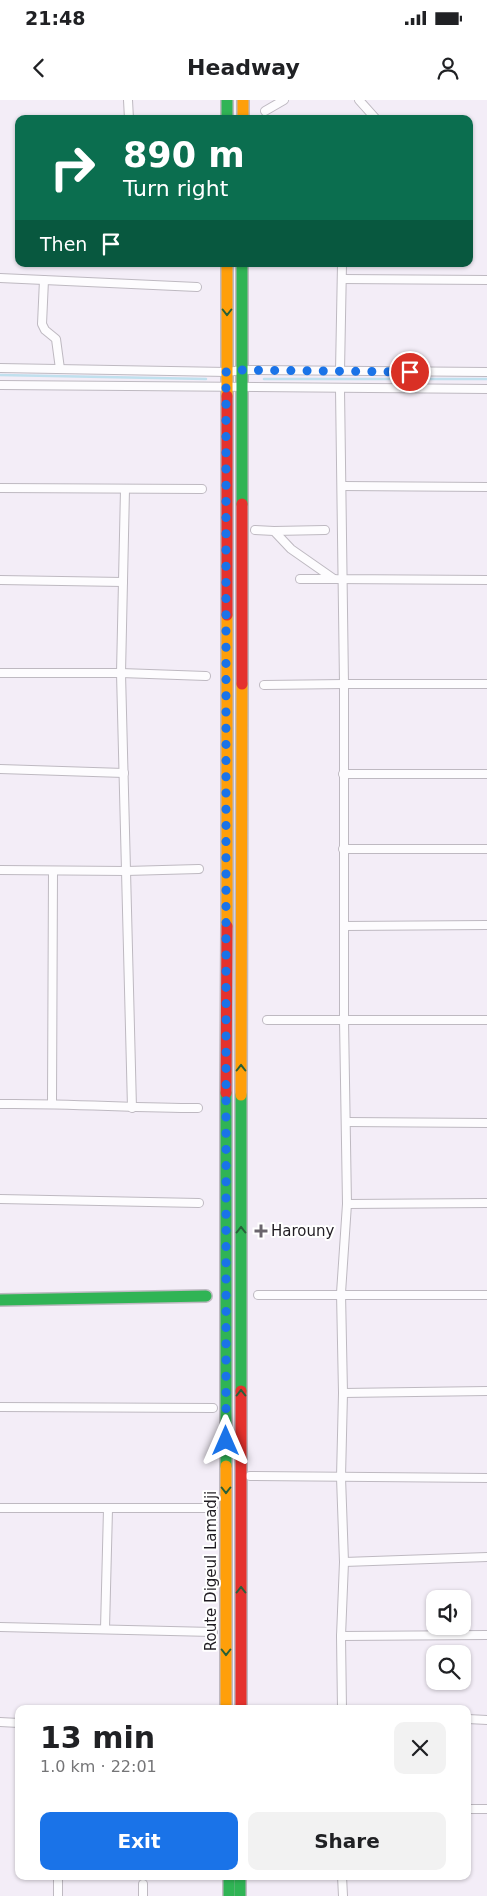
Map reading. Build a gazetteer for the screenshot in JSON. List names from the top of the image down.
{
  "streets": {
    "main road": ["Route Digeul Lamadji"]
  },
  "places": {
    "health": ["Harouny"]
  },
  "page": {
    "status": "21:48",
    "header": "Headway",
    "turn": ["890 m", "Turn right"],
    "then": "Then",
    "heading": ["13 min", "1.0 km · 22:01"],
    "buttons": ["Exit", "Share"]
  }
}
